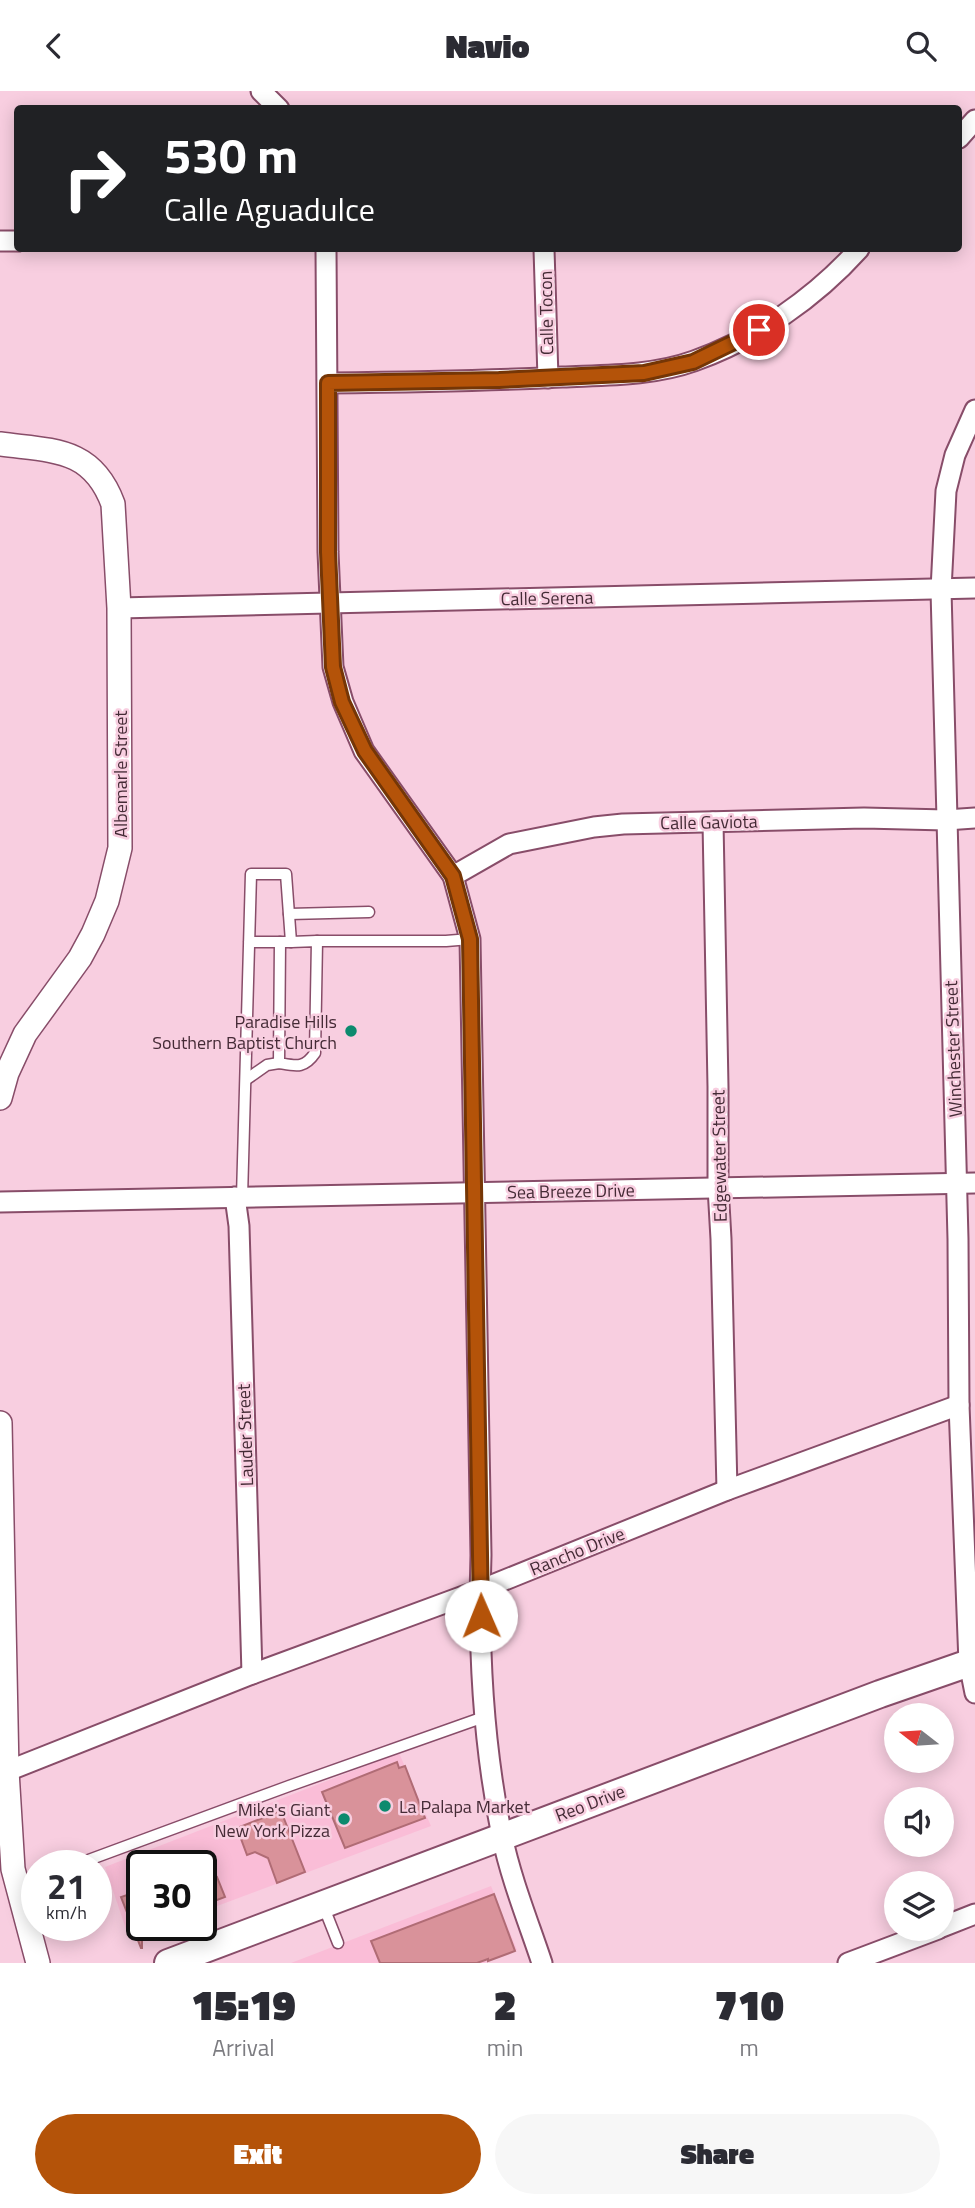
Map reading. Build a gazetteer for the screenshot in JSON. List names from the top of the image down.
{
  "streets": {
    "main road": ["Reo Drive"],
    "street": [
      "Calle Tocon",
      "Calle Serena",
      "Albemarle Street",
      "Calle Gaviota",
      "Winchester Street",
      "Edgewater Street",
      "Sea Breeze Drive",
      "Lauder Street",
      "Rancho Drive"
    ]
  },
  "crossings": [
    ["Calle Serena", "Albemarle Street"],
    ["Calle Serena", "Winchester Street"],
    ["Calle Gaviota", "Winchester Street"],
    ["Calle Gaviota", "Edgewater Street"],
    ["Winchester Street", "Sea Breeze Drive"],
    ["Winchester Street", "Rancho Drive"],
    ["Winchester Street", "Reo Drive"],
    ["Edgewater Street", "Sea Breeze Drive"],
    ["Edgewater Street", "Rancho Drive"],
    ["Sea Breeze Drive", "Lauder Street"],
    ["Lauder Street", "Rancho Drive"]
  ],
  "places": ["Paradise Hills Southern Baptist Church", "La Palapa Market", "Mike's Giant New York Pizza"],
  "north": "left",
  "page": {
    "header": "Navio",
    "turn": ["530 m", "Calle Aguadulce"],
    "speed": "21 km/h",
    "limit": "30",
    "eta": [
      "15:19",
      "Arrival",
      "2",
      "min",
      "710",
      "m"
    ],
    "buttons": ["Exit", "Share"]
  }
}
